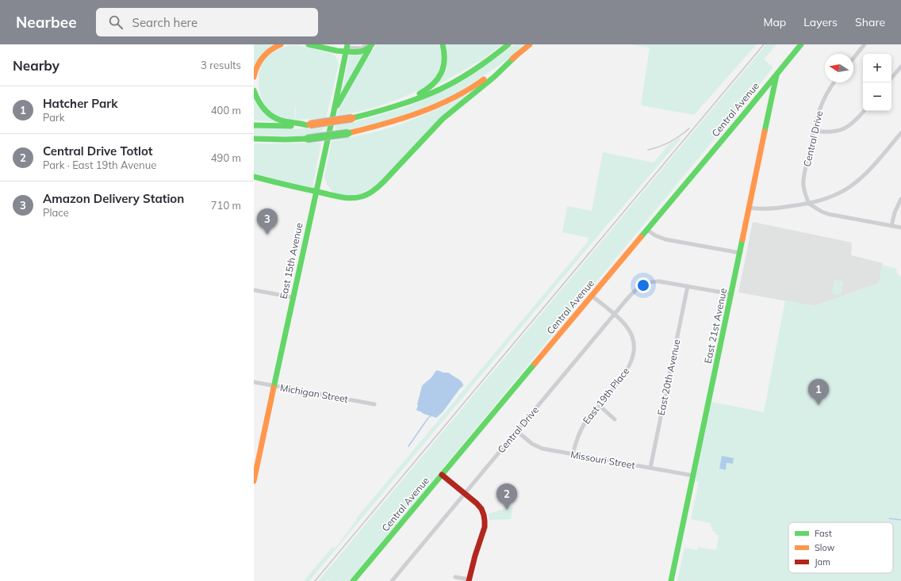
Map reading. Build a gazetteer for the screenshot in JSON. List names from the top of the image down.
{
  "streets": {
    "main road": ["Central Avenue", "East 15th Avenue", "East 21st Avenue"],
    "street": [
      "Central Drive",
      "East 20th Avenue",
      "Michigan Street",
      "East 19th Place",
      "Missouri Street"
    ]
  },
  "crossings": [
    ["Central Avenue", "East 21st Avenue"],
    ["Central Avenue", "East 19th Place"],
    ["Central Drive", "East 20th Avenue"],
    ["Central Drive", "East 19th Place"],
    ["Central Drive", "Missouri Street"],
    ["East 15th Avenue", "Michigan Street"],
    ["East 21st Avenue", "Missouri Street"],
    ["East 20th Avenue", "Missouri Street"],
    ["East 19th Place", "Missouri Street"]
  ],
  "legend": ["Fast", "Slow", "Jam"],
  "north": "left",
  "page": {
    "header": "Nearbee",
    "search": "Search here",
    "nav": ["Map", "Layers", "Share"],
    "heading": ["Nearby", "3 results"],
    "map_buttons": ["+", "−"],
    "list": [
      {
        "mark": "1",
        "name": "Hatcher Park",
        "note": "Park",
        "value": "400 m"
      },
      {
        "mark": "2",
        "name": "Central Drive Totlot",
        "note": "Park · East 19th Avenue",
        "value": "490 m"
      },
      {
        "mark": "3",
        "name": "Amazon Delivery Station",
        "note": "Place",
        "value": "710 m"
      }
    ],
    "pins": ["3", "1", "2"]
  }
}
